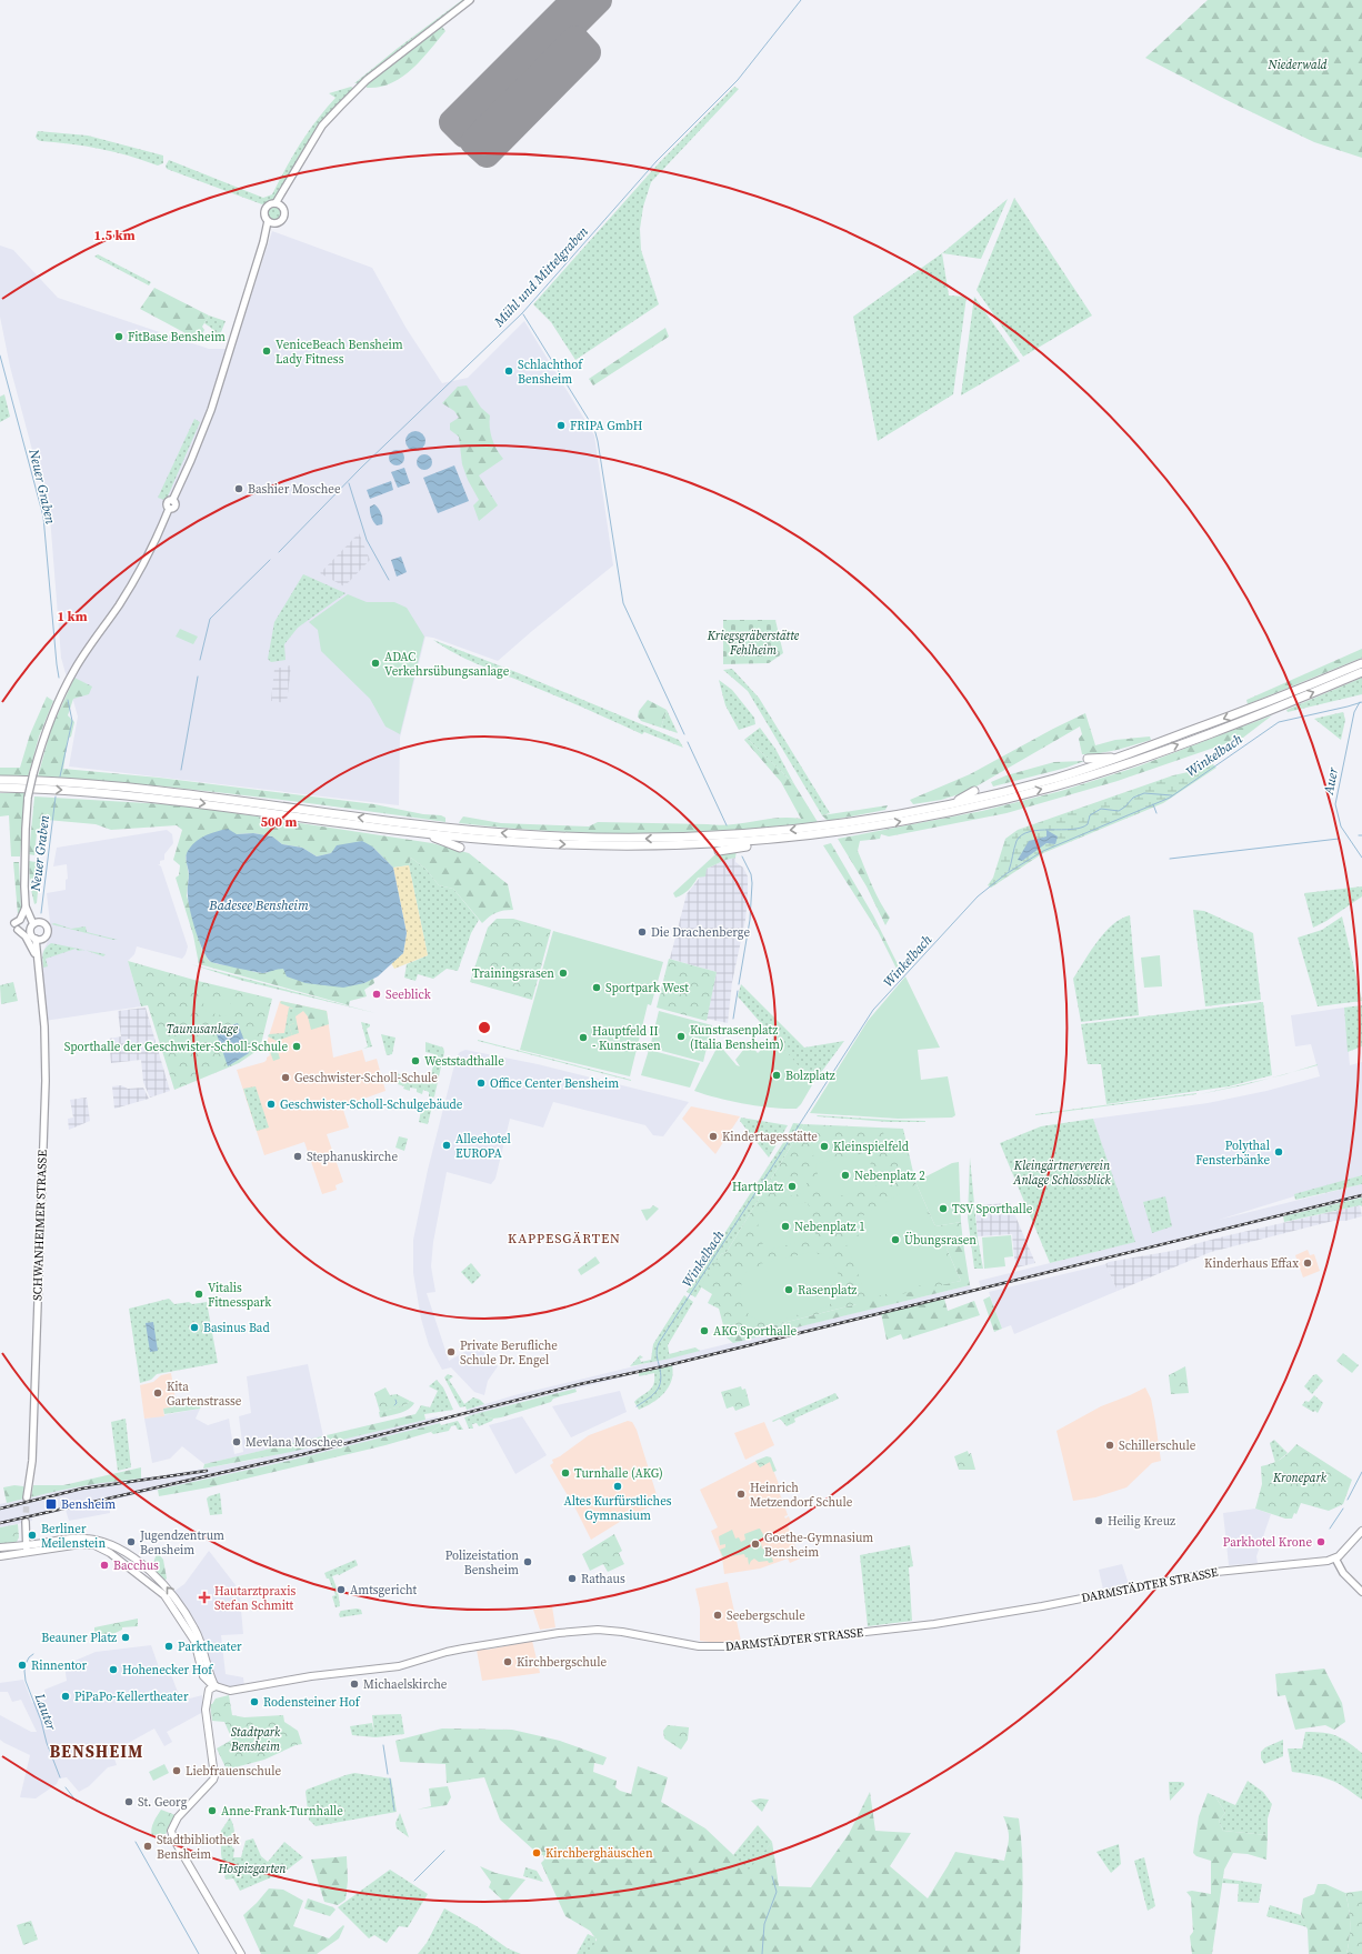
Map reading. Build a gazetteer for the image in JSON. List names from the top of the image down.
{
  "streets": {
    "main road": ["SCHWANHEIMER STRASSE", "DARMSTÄDTER STRASSE"]
  },
  "districts": ["KAPPESGÄRTEN", "BENSHEIM"],
  "water": [
    "Mühl und Mittelgraben",
    "Neuer Graben",
    "Winkelbach",
    "Auer",
    "Badesee Bensheim",
    "Lauter"
  ],
  "parks": [
    "Niederwald",
    "Kriegsgräberstätte Fehlheim",
    "Taunusanlage",
    "Kleingärtnerverein Anlage Schlossblick",
    "Kronepark",
    "Stadtpark Bensheim",
    "Hospizgarten"
  ],
  "places": {
    "other": [
      "FitBase Bensheim",
      "VeniceBeach Bensheim Lady Fitness",
      "Schlachthof Bensheim",
      "FRIPA GmbH",
      "Bashier Moschee",
      "ADAC Verkehrsübungsanlage",
      "Die Drachenberge",
      "Trainingsrasen",
      "Sportpark West",
      "Seeblick",
      "Kunstrasenplatz (Italia Bensheim)",
      "Hauptfeld II - Kunstrasen",
      "Sporthalle der Geschwister-Scholl-Schule",
      "Weststadthalle",
      "Bolzplatz",
      "Geschwister-Scholl-Schule",
      "Office Center Bensheim",
      "Geschwister-Scholl-Schulgebäude",
      "Kindertagesstätte",
      "Alleehotel EUROPA",
      "Kleinspielfeld",
      "Polythal Fensterbänke",
      "Stephanuskirche",
      "Nebenplatz 2",
      "Hartplatz",
      "TSV Sporthalle",
      "Nebenplatz 1",
      "Übungsrasen",
      "Kinderhaus Effax",
      "Rasenplatz",
      "Vitalis Fitnesspark",
      "Basinus Bad",
      "AKG Sporthalle",
      "Private Berufliche Schule Dr. Engel",
      "Kita Gartenstrasse",
      "Mevlana Moschee",
      "Schillerschule",
      "Turnhalle (AKG)",
      "Altes Kurfürstliches Gymnasium",
      "Heinrich Metzendorf Schule",
      "Heilig Kreuz",
      "Berliner Meilenstein",
      "Jugendzentrum Bensheim",
      "Parkhotel Krone",
      "Goethe-Gymnasium Bensheim",
      "Polizeistation Bensheim",
      "Bacchus",
      "Rathaus",
      "Amtsgericht",
      "Seebergschule",
      "Beauner Platz",
      "Parktheater",
      "Kirchbergschule",
      "Rinnentor",
      "Hohenecker Hof",
      "Michaelskirche",
      "PiPaPo-Kellertheater",
      "Rodensteiner Hof",
      "Liebfrauenschule",
      "St. Georg",
      "Anne-Frank-Turnhalle",
      "Stadtbibliothek Bensheim",
      "Kirchberghäuschen"
    ],
    "transit": ["Bensheim"],
    "health": ["Hautarztpraxis Stefan Schmitt"]
  },
  "rings": ["1.5 km", "1 km", "500 m"]
}
